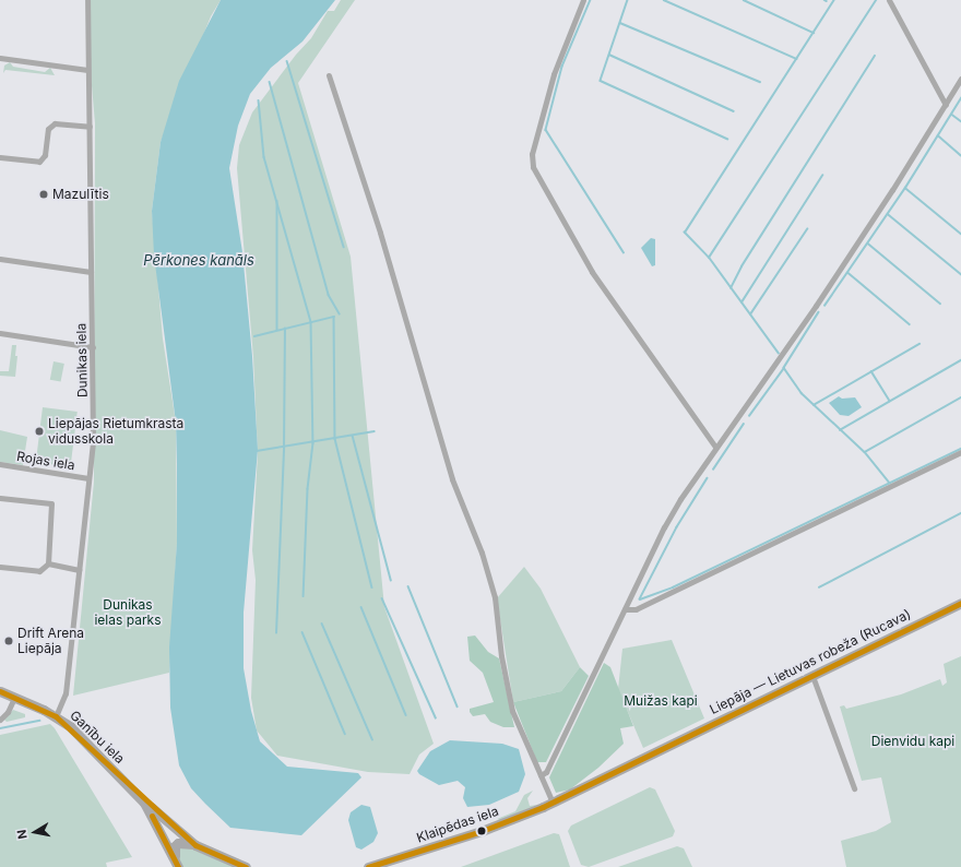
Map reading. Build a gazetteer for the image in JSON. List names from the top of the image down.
{
  "streets": {
    "highway": ["Liepāja — Lietuvas robeža (Rucava)", "Ganību iela", "Klaipēdas iela"],
    "street": ["Dunikas iela", "Rojas iela"]
  },
  "crossings": [
    ["Dunikas iela", "Rojas iela"],
    ["Dunikas iela", "Ganību iela"],
    ["Liepāja — Lietuvas robeža (Rucava)", "Klaipēdas iela"]
  ],
  "water": ["Pērkones kanāls"],
  "parks": ["Dunikas ielas parks", "Muižas kapi", "Dienvidu kapi"],
  "places": ["Mazulītis", "Liepājas Rietumkrasta vidusskola", "Drift Arena Liepāja"],
  "north": "left"
}
